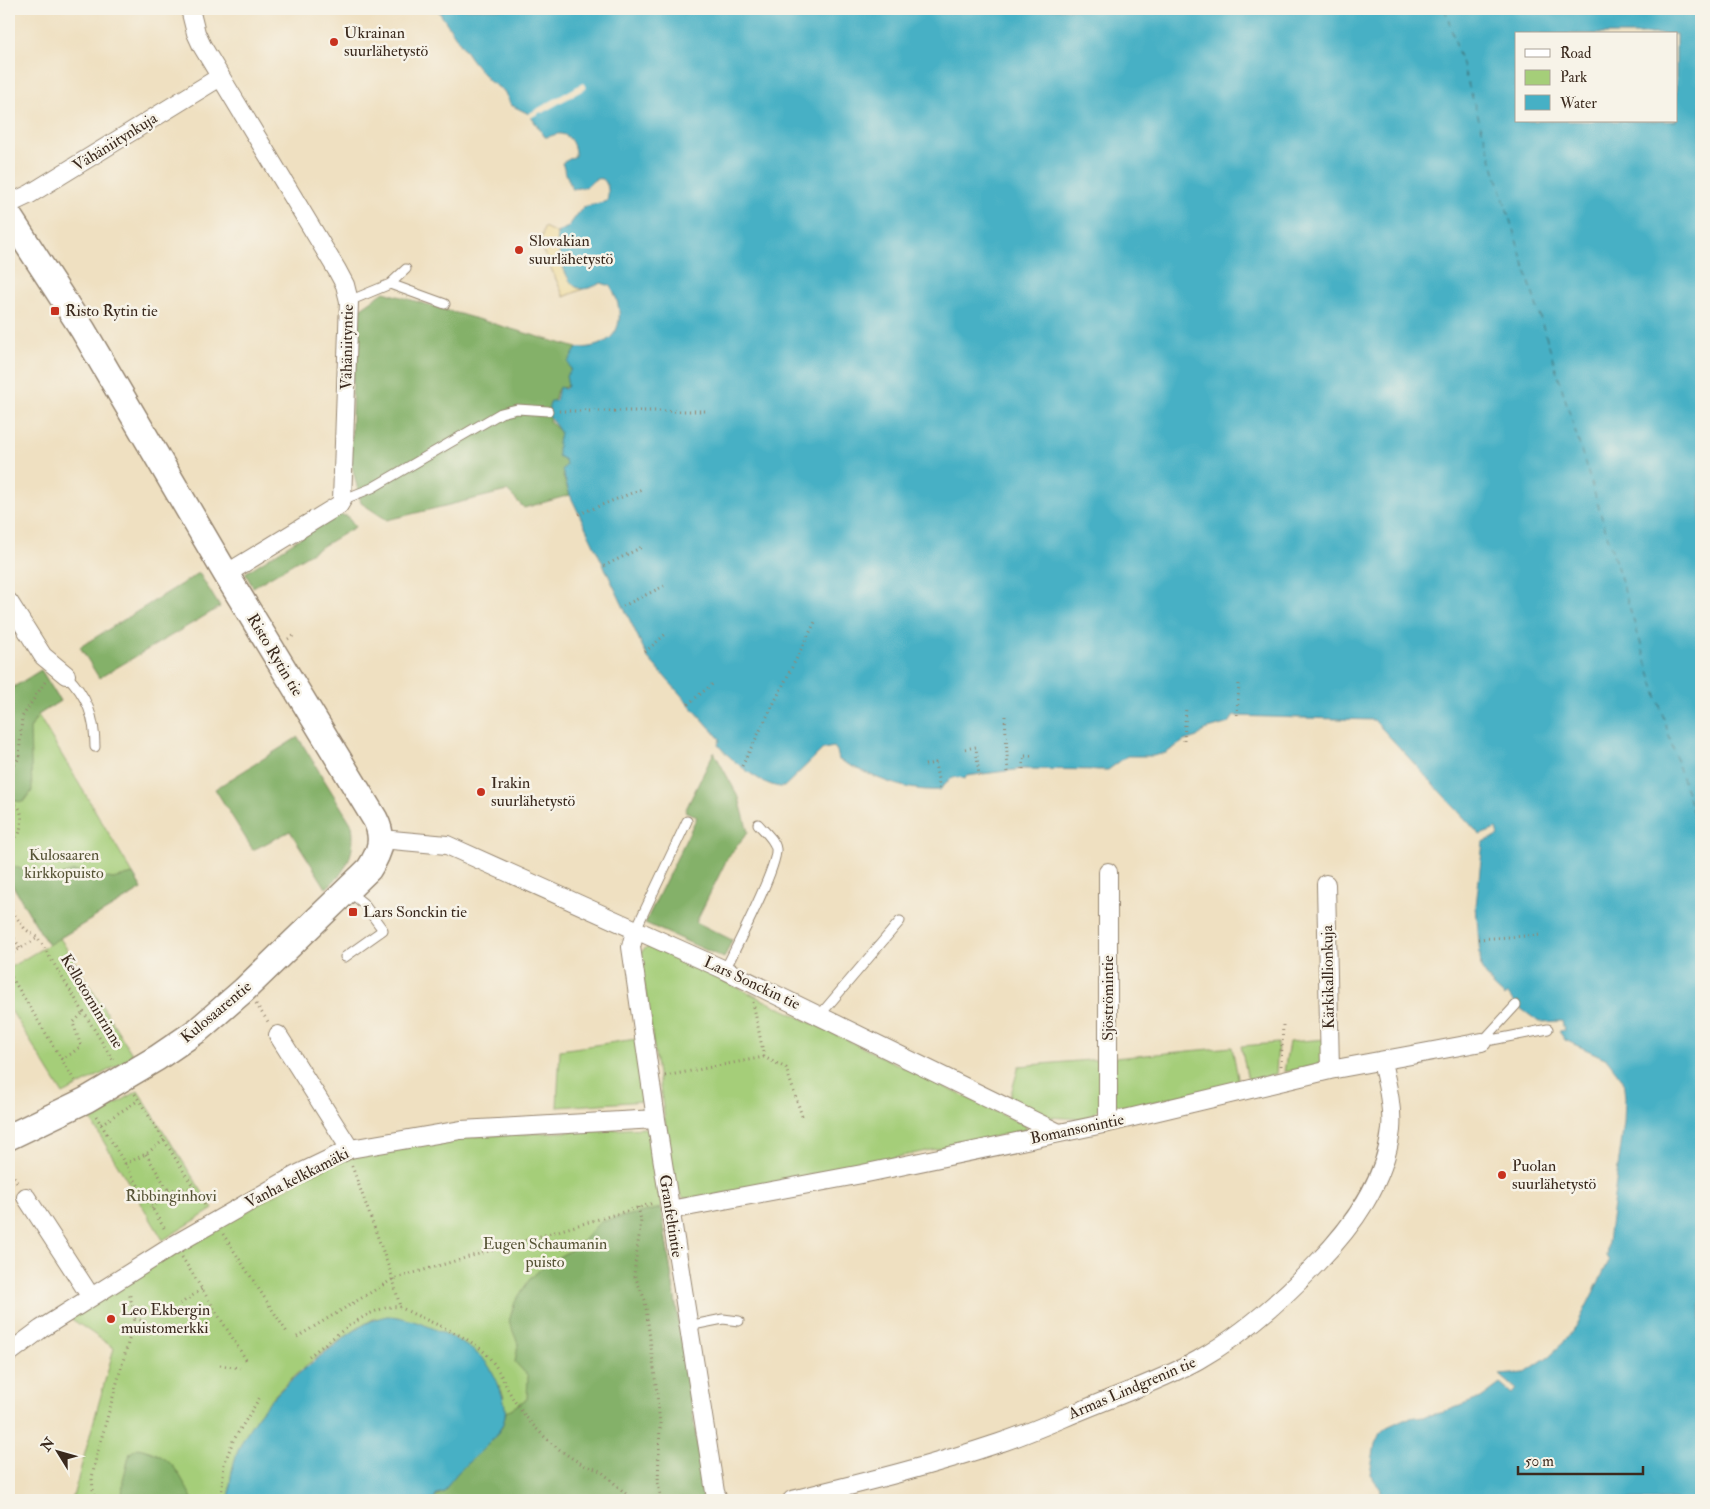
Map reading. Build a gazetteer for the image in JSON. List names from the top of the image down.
{
  "streets": {
    "street": [
      "Vähäniitynkuja",
      "Vähäniityntie",
      "Risto Rytin tie",
      "Kärkikallionkuja",
      "Lars Sonckin tie",
      "Sjöströmintie",
      "Kulosaarentie",
      "Bomansonintie",
      "Vanha kelkkamäki",
      "Granfeltintie",
      "Armas Lindgrenin tie"
    ],
    "path": ["Kellotorninrinne"]
  },
  "crossings": [
    ["Vähäniitynkuja", "Vähäniityntie"],
    ["Risto Rytin tie", "Lars Sonckin tie"],
    ["Risto Rytin tie", "Kulosaarentie"],
    ["Kärkikallionkuja", "Bomansonintie"],
    ["Lars Sonckin tie", "Kulosaarentie"],
    ["Lars Sonckin tie", "Bomansonintie"],
    ["Lars Sonckin tie", "Granfeltintie"],
    ["Sjöströmintie", "Bomansonintie"],
    ["Kellotorninrinne", "Kulosaarentie"],
    ["Bomansonintie", "Granfeltintie"],
    ["Bomansonintie", "Armas Lindgrenin tie"],
    ["Vanha kelkkamäki", "Granfeltintie"]
  ],
  "parks": ["Kulosaaren kirkkopuisto", "Ribbinginhovi", "Eugen Schaumanin puisto"],
  "places": {
    "other": [
      "Ukrainan suurlähetystö",
      "Slovakian suurlähetystö",
      "Irakin suurlähetystö",
      "Puolan suurlähetystö",
      "Leo Ekbergin muistomerkki"
    ],
    "transit": ["Risto Rytin tie", "Lars Sonckin tie"]
  },
  "legend": ["Road", "Park", "Water"],
  "scale_bar": "50 m",
  "north": "top left"
}
